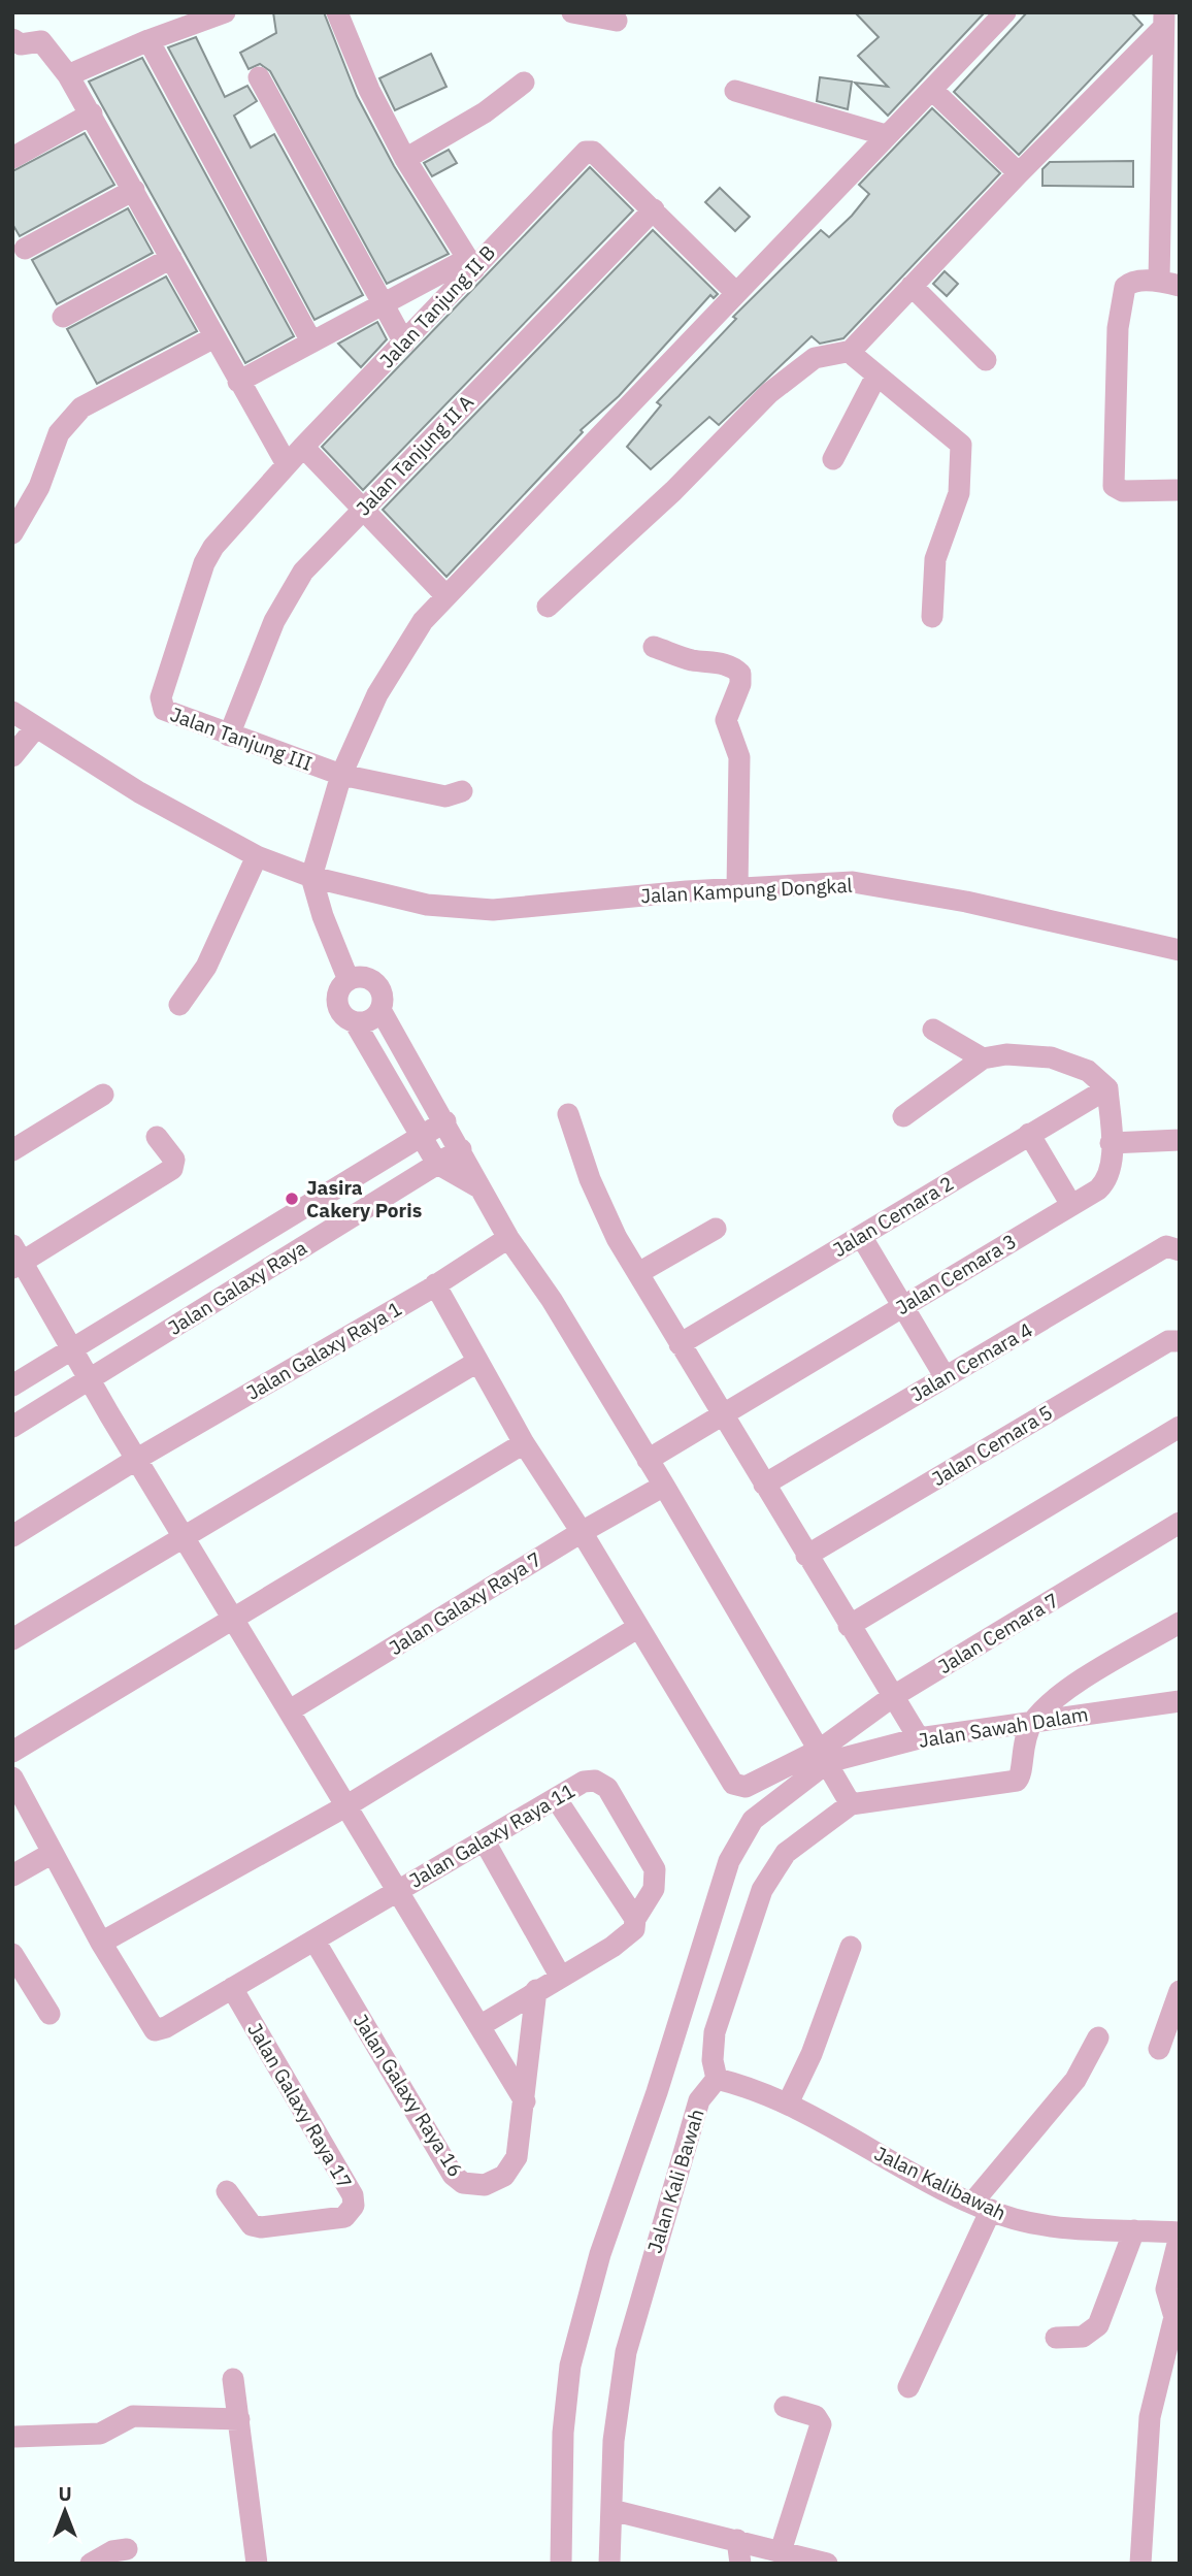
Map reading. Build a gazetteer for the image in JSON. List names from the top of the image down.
{
  "streets": {
    "street": [
      "Jalan Tanjung II B",
      "Jalan Tanjung II A",
      "Jalan Tanjung III",
      "Jalan Kampung Dongkal",
      "Jalan Cemara 2",
      "Jalan Cemara 3",
      "Jalan Galaxy Raya",
      "Jalan Galaxy Raya 1",
      "Jalan Cemara 4",
      "Jalan Cemara 5",
      "Jalan Galaxy Raya 7",
      "Jalan Cemara 7",
      "Jalan Sawah Dalam",
      "Jalan Galaxy Raya 11",
      "Jalan Galaxy Raya 16",
      "Jalan Galaxy Raya 17",
      "Jalan Kali Bawah",
      "Jalan Kalibawah"
    ]
  },
  "crossings": [
    ["Jalan Tanjung II B", "Jalan Tanjung II A"],
    ["Jalan Tanjung II B", "Jalan Tanjung III"],
    ["Jalan Tanjung II A", "Jalan Tanjung III"],
    ["Jalan Cemara 2", "Jalan Cemara 3"],
    ["Jalan Cemara 7", "Jalan Sawah Dalam"],
    ["Jalan Galaxy Raya 11", "Jalan Galaxy Raya 16"],
    ["Jalan Galaxy Raya 11", "Jalan Galaxy Raya 17"],
    ["Jalan Kali Bawah", "Jalan Kalibawah"]
  ],
  "places": ["Jasira Cakery Poris"],
  "north": "top"
}
